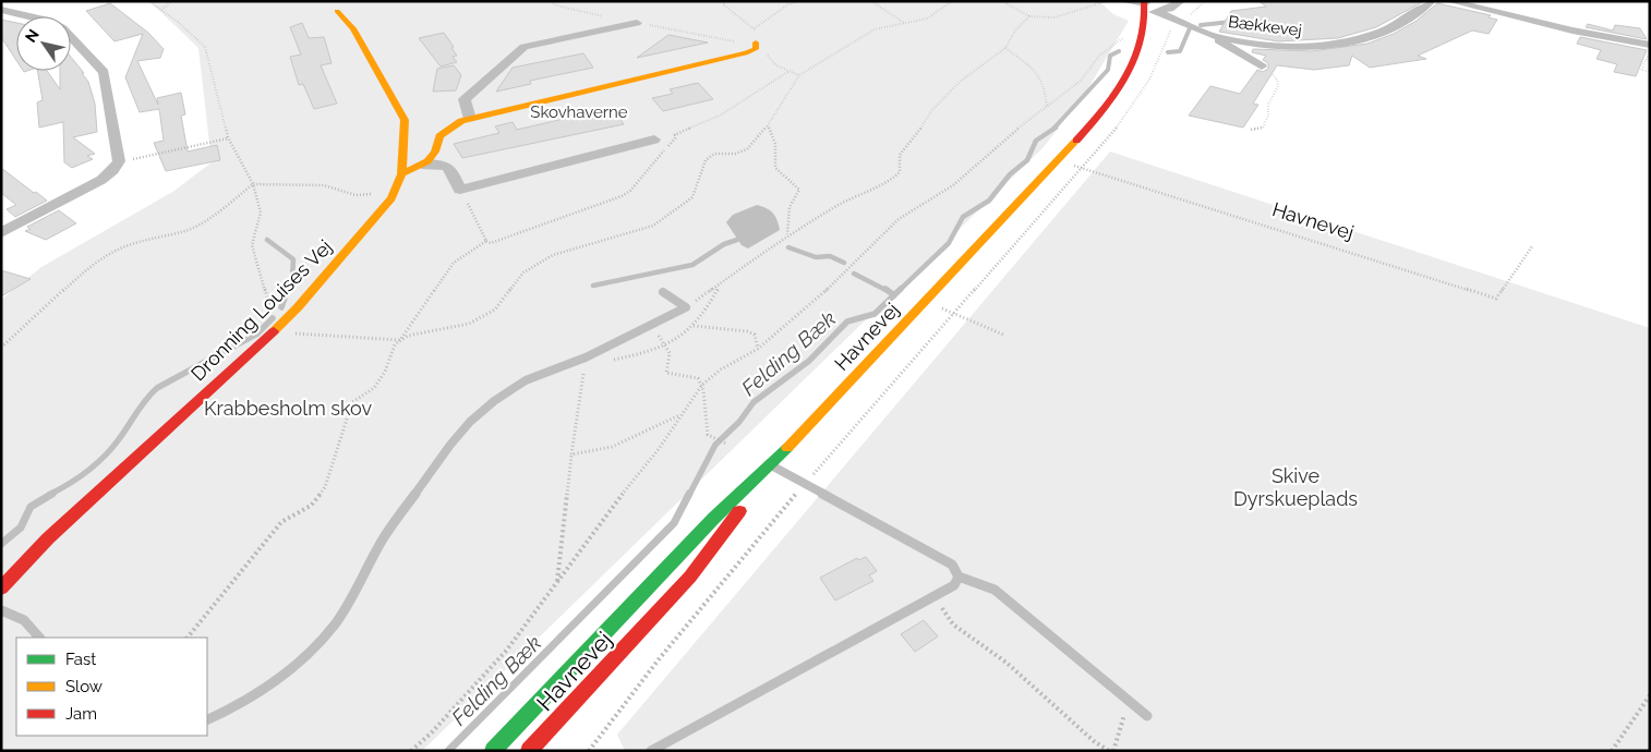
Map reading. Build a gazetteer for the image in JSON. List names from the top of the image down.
{
  "streets": {
    "street": ["Bækkevej", "Havnevej", "Dronning Louises Vej"]
  },
  "crossings": [
    ["Bækkevej", "Havnevej"]
  ],
  "water": ["Felding Bæk"],
  "parks": ["Skovhaverne", "Krabbesholm skov", "Skive Dyrskueplads"],
  "legend": ["Fast", "Slow", "Jam"],
  "north": "top left"
}
